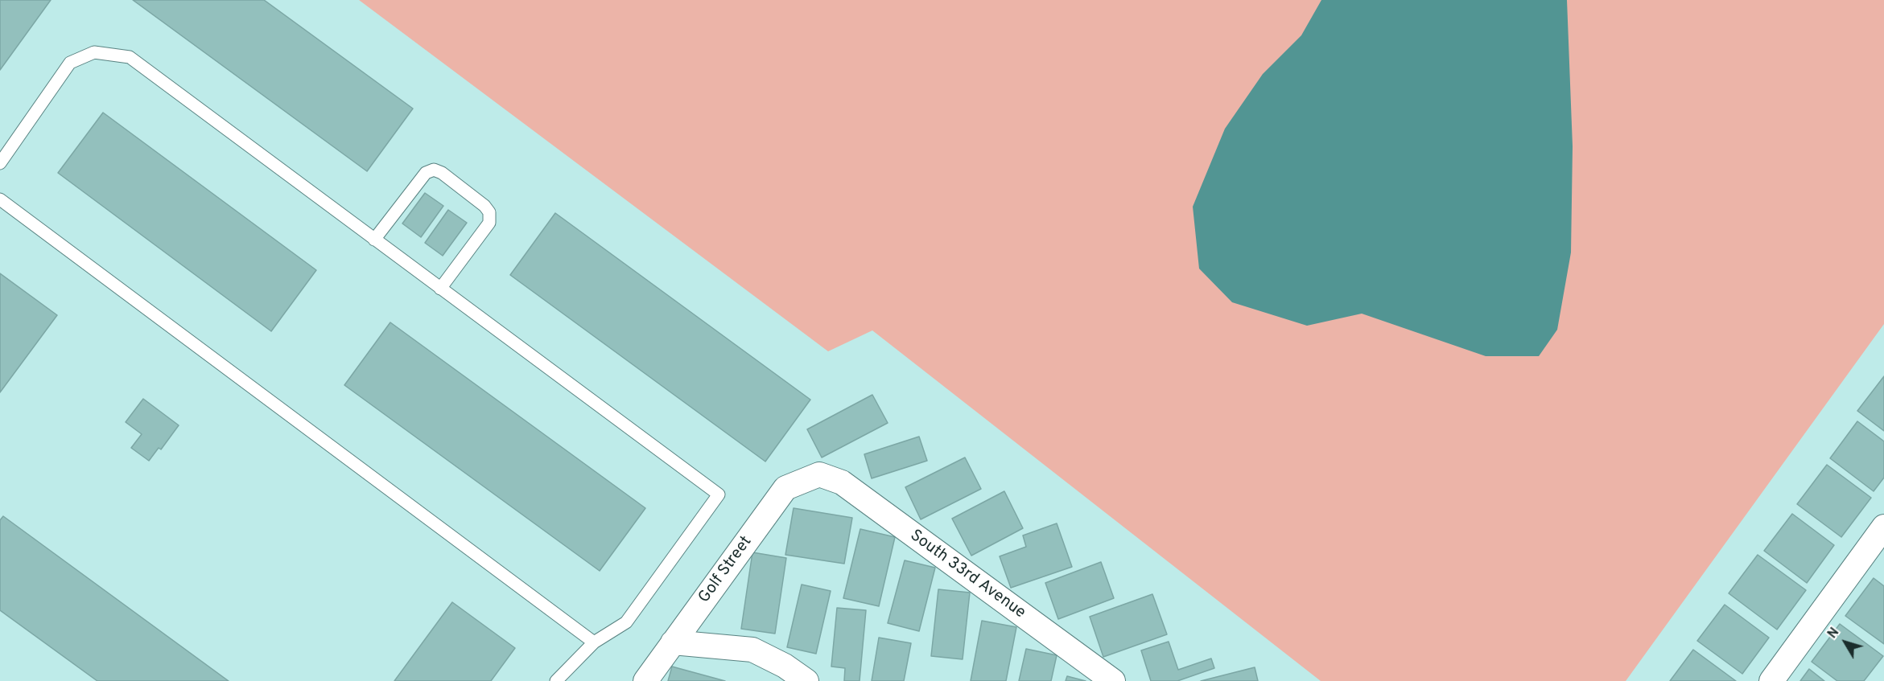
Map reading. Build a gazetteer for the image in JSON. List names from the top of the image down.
{
  "streets": {
    "street": ["Golf Street", "South 33rd Avenue"]
  },
  "crossings": [
    ["Golf Street", "South 33rd Avenue"]
  ],
  "north": "top left"
}
